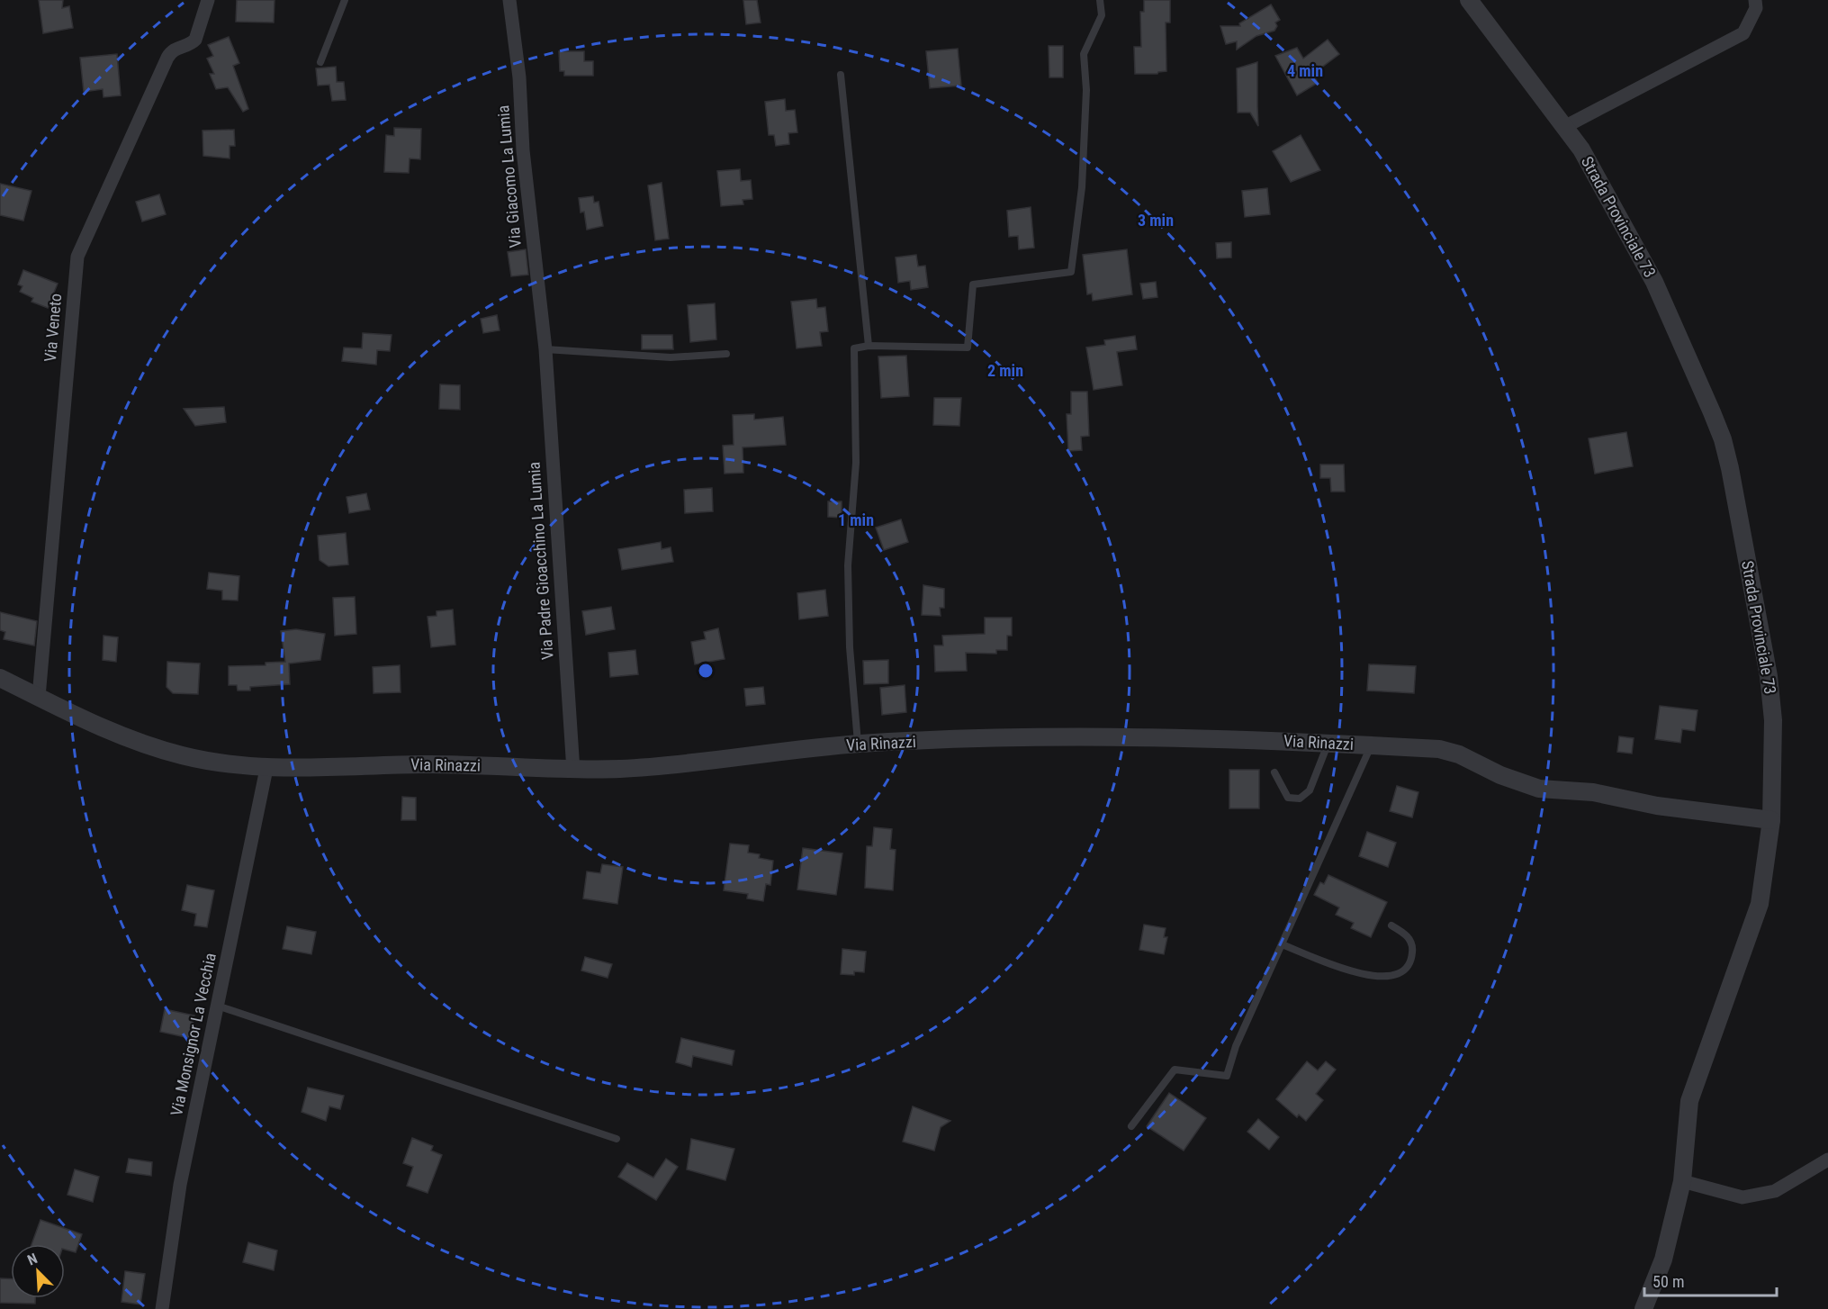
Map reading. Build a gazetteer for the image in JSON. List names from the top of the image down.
{
  "streets": {
    "street": [
      "Via Giacomo La Lumia",
      "Strada Provinciale 73",
      "Via Veneto",
      "Via Padre Gioacchino La Lumia",
      "Via Rinazzi",
      "Via Monsignor La Vecchia"
    ]
  },
  "crossings": [
    ["Via Giacomo La Lumia", "Via Padre Gioacchino La Lumia"],
    ["Strada Provinciale 73", "Via Rinazzi"],
    ["Via Veneto", "Via Rinazzi"],
    ["Via Padre Gioacchino La Lumia", "Via Rinazzi"],
    ["Via Rinazzi", "Via Monsignor La Vecchia"]
  ],
  "scale_bar": "50 m",
  "north": "top left",
  "rings": [
    "4 min",
    "3 min",
    "2 min",
    "1 min"
  ]
}
